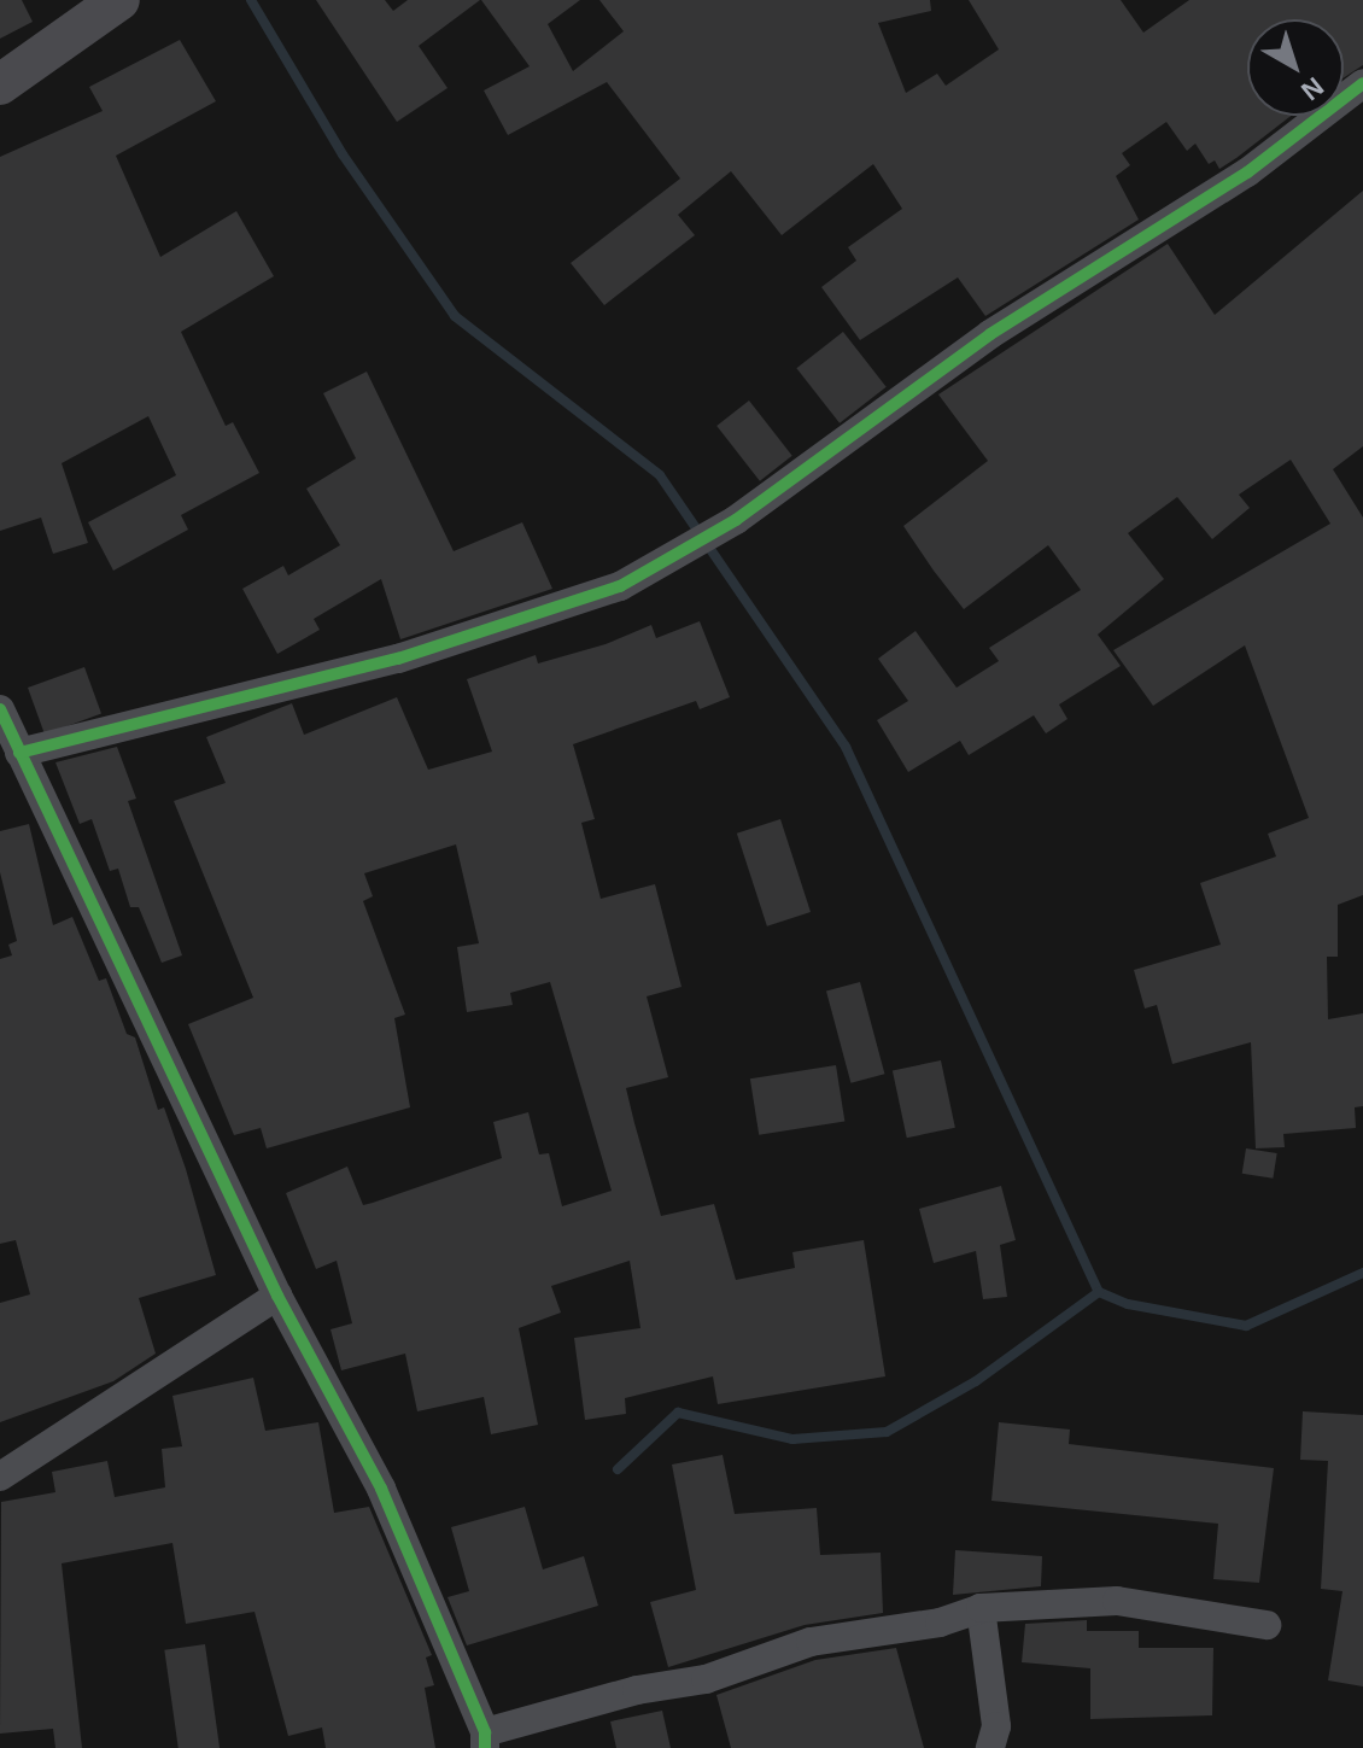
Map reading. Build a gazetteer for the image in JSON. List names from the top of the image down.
{
  "north": "bottom right"
}
